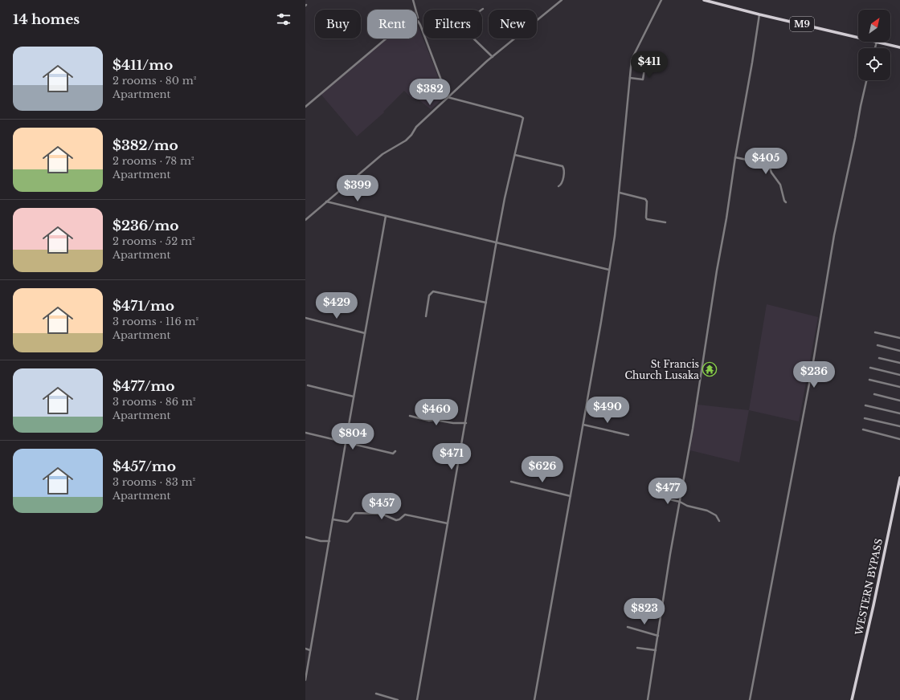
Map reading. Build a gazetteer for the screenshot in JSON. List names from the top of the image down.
{
  "streets": {
    "main road": ["M9", "WESTERN BYPASS"]
  },
  "places": {
    "temple": ["St Francis Church Lusaka"]
  },
  "north": "top right",
  "page": {
    "heading": "14 homes",
    "chip": [
      "Buy",
      "Rent",
      "Filters",
      "New"
    ],
    "list": [
      {
        "name": "$411/mo",
        "note": "2 rooms · 80 m² · Apartment"
      },
      {
        "name": "$382/mo",
        "note": "2 rooms · 78 m² · Apartment"
      },
      {
        "name": "$236/mo",
        "note": "2 rooms · 52 m² · Apartment"
      },
      {
        "name": "$471/mo",
        "note": "3 rooms · 116 m² · Apartment"
      },
      {
        "name": "$477/mo",
        "note": "3 rooms · 86 m² · Apartment"
      },
      {
        "name": "$457/mo",
        "note": "3 rooms · 83 m² · Apartment"
      }
    ],
    "price": [
      "$411",
      "$382",
      "$405",
      "$399",
      "$429",
      "$236",
      "$490",
      "$460",
      "$804",
      "$471",
      "$626",
      "$477",
      "$457",
      "$823"
    ]
  }
}
